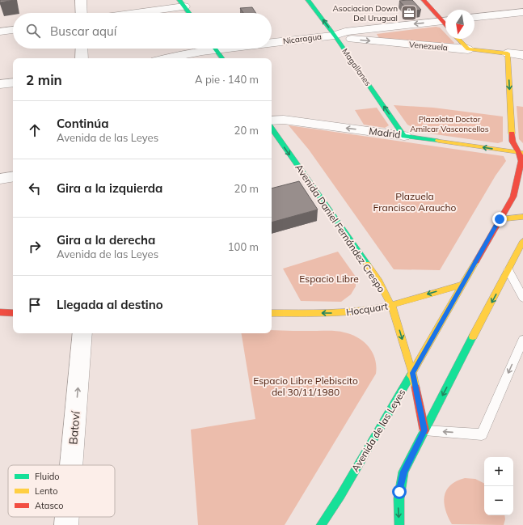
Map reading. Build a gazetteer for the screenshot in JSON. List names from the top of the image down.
{
  "streets": {
    "main road": [
      "Venezuela",
      "Magallanes",
      "Madrid",
      "Avenida Daniel Fernández Crespo",
      "Hocquart",
      "Avenida de las Leyes"
    ],
    "street": ["Nicaragua", "Batoví"]
  },
  "crossings": [
    ["Nicaragua", "Venezuela"],
    ["Nicaragua", "Magallanes"],
    ["Venezuela", "Magallanes"],
    ["Magallanes", "Madrid"],
    ["Madrid", "Avenida de las Leyes"],
    ["Avenida Daniel Fernández Crespo", "Hocquart"],
    ["Avenida Daniel Fernández Crespo", "Avenida de las Leyes"],
    ["Hocquart", "Avenida de las Leyes"]
  ],
  "one_way": [
    "Nicaragua",
    "Venezuela",
    "Magallanes",
    "Madrid",
    "Avenida Daniel Fernández Crespo",
    "Hocquart",
    "Batoví"
  ],
  "parks": [
    "Plazoleta Doctor Amilcar Vasconcellos",
    "Plazuela Francisco Araucho",
    "Espacio Libre",
    "Espacio Libre Plebiscito del 30/11/1980"
  ],
  "places": {
    "office": ["Asociacion Down Del Urugual"]
  },
  "legend": ["Fluido", "Lento", "Atasco"],
  "north": "bottom",
  "page": {
    "search": "Buscar aquí",
    "heading": ["2 min", "A pie · 140 m"],
    "list": [
      ["Continúa", "Avenida de las Leyes", "20 m"],
      ["Gira a la izquierda", "20 m"],
      ["Gira a la derecha", "Avenida de las Leyes", "100 m"],
      "Llegada al destino"
    ],
    "map_buttons": ["+", "−"]
  }
}
